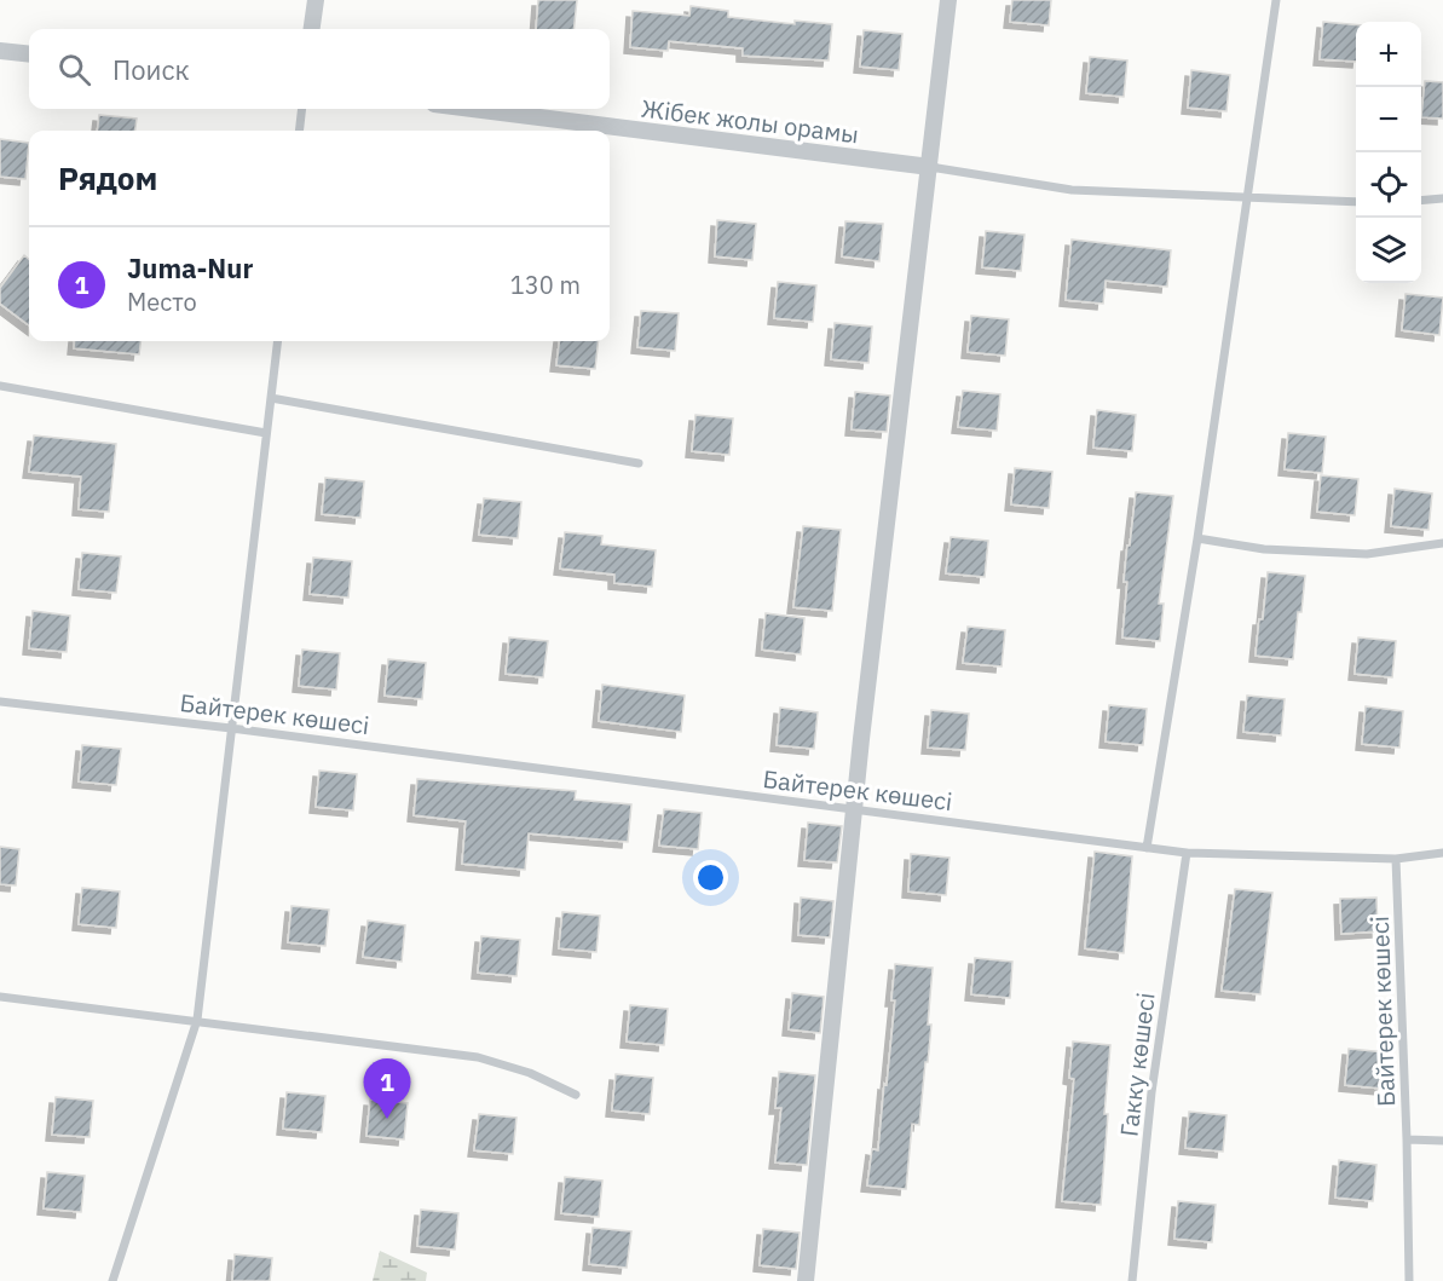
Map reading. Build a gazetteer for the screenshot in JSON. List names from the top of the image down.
{
  "streets": {
    "street": ["Жібек жолы орамы"],
    "lane": ["Байтерек көшесі", "Гакку көшесі"]
  },
  "crossings": [
    ["Байтерек көшесі", "Гакку көшесі"]
  ],
  "page": {
    "map_buttons": ["+", "−"],
    "search": "Поиск",
    "heading": "Рядом",
    "list": [
      {
        "mark": "1",
        "name": "Juma-Nur",
        "note": "Место",
        "value": "130 m"
      }
    ],
    "pins": "1"
  }
}
